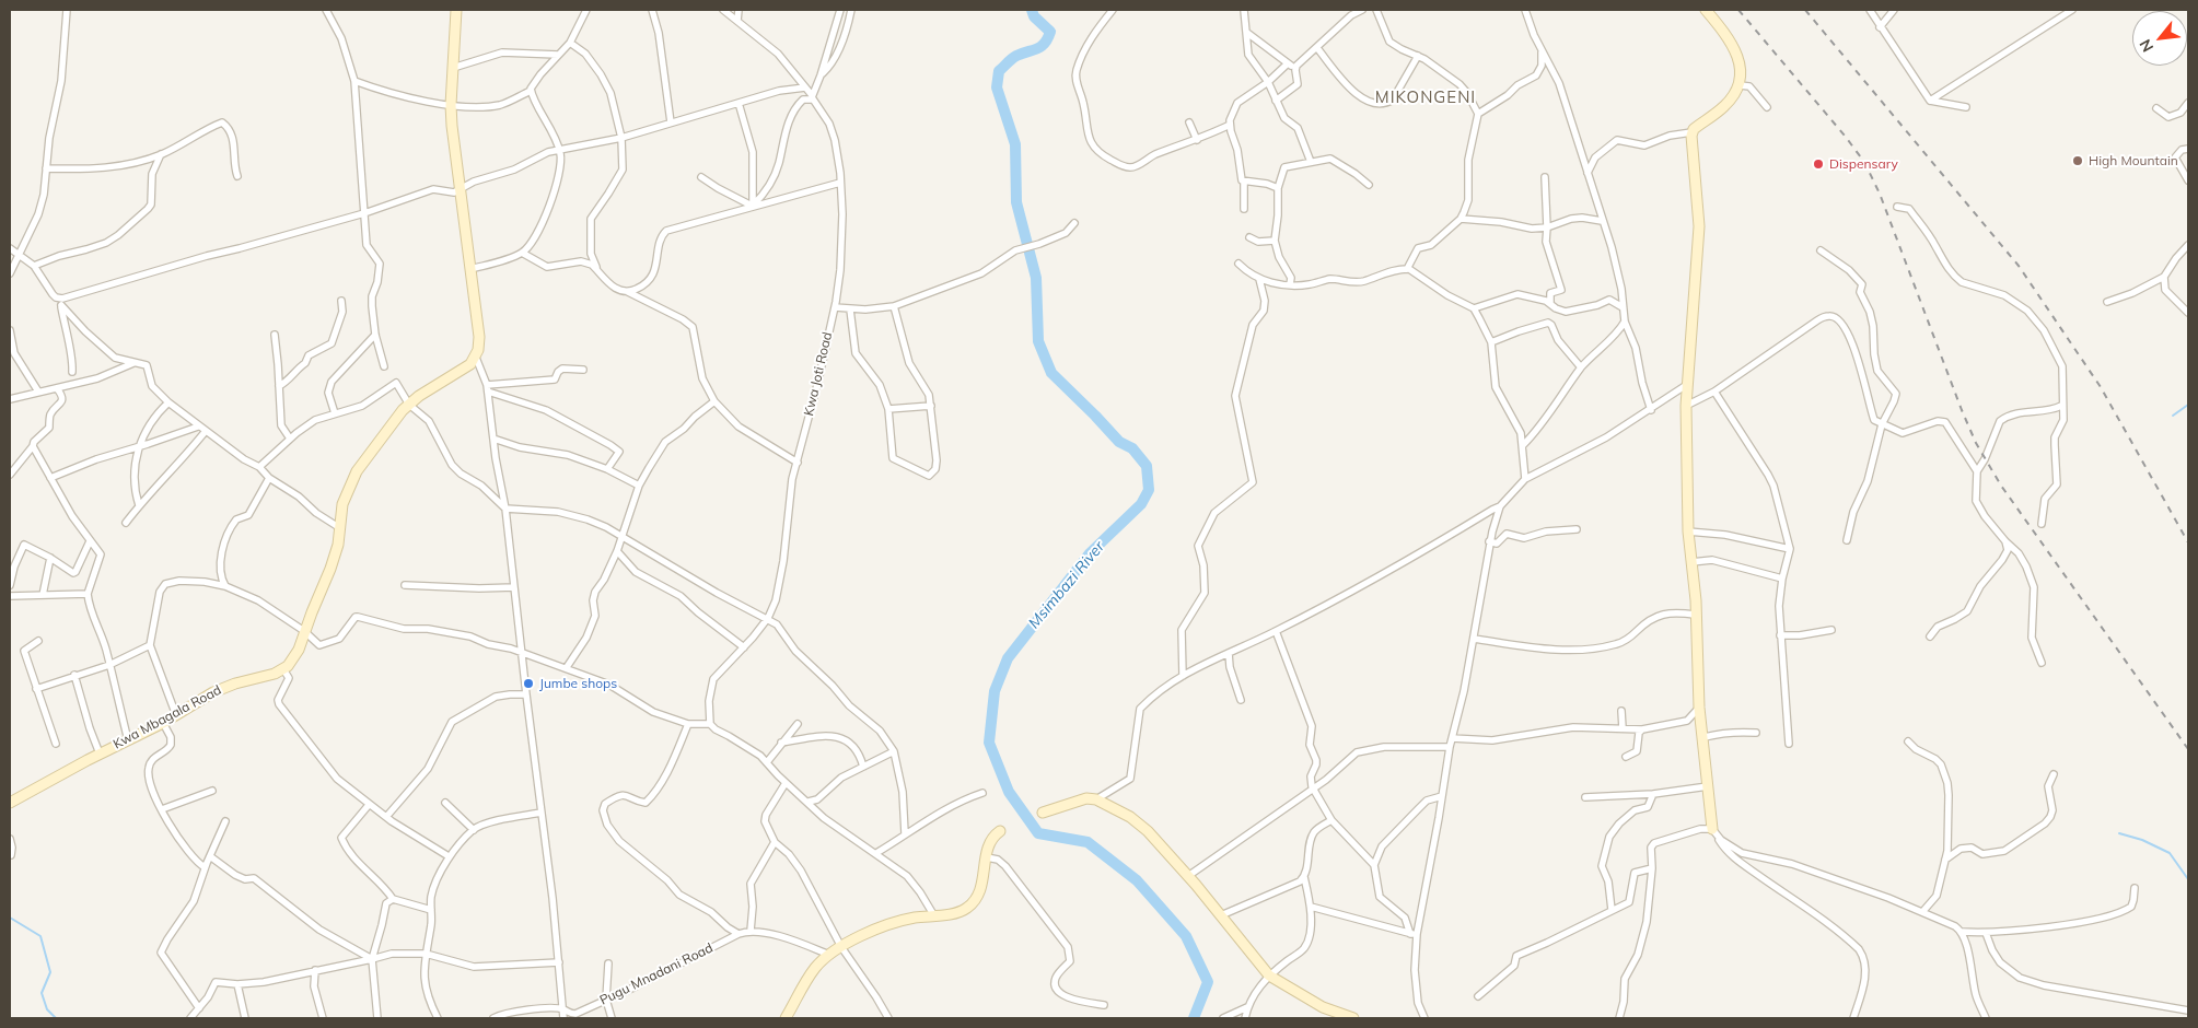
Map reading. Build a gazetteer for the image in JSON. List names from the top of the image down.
{
  "streets": {
    "street": ["Kwa Joti Road", "Kwa Mbagala Road", "Pugu Mnadani Road"]
  },
  "districts": ["MIKONGENI"],
  "water": ["Msimbazi River"],
  "places": ["High Mountain", "Dispensary", "Jumbe shops"],
  "north": "bottom left"
}
